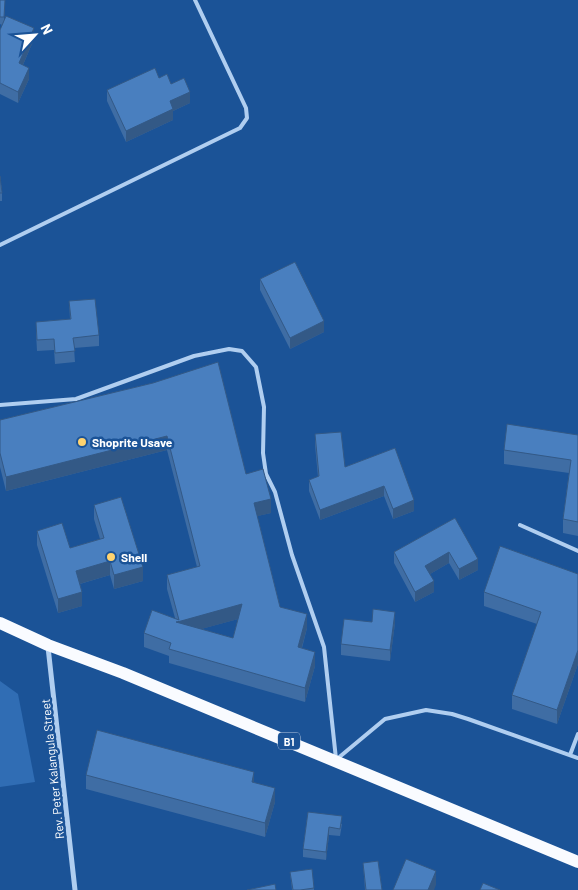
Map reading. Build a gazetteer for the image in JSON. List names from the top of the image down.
{
  "streets": {
    "main road": ["B1"],
    "street": ["Rev. Peter Kalangula Street"]
  },
  "crossings": [
    ["B1", "Rev. Peter Kalangula Street"]
  ],
  "places": ["Shoprite Usave", "Shell"],
  "north": "top right"
}
